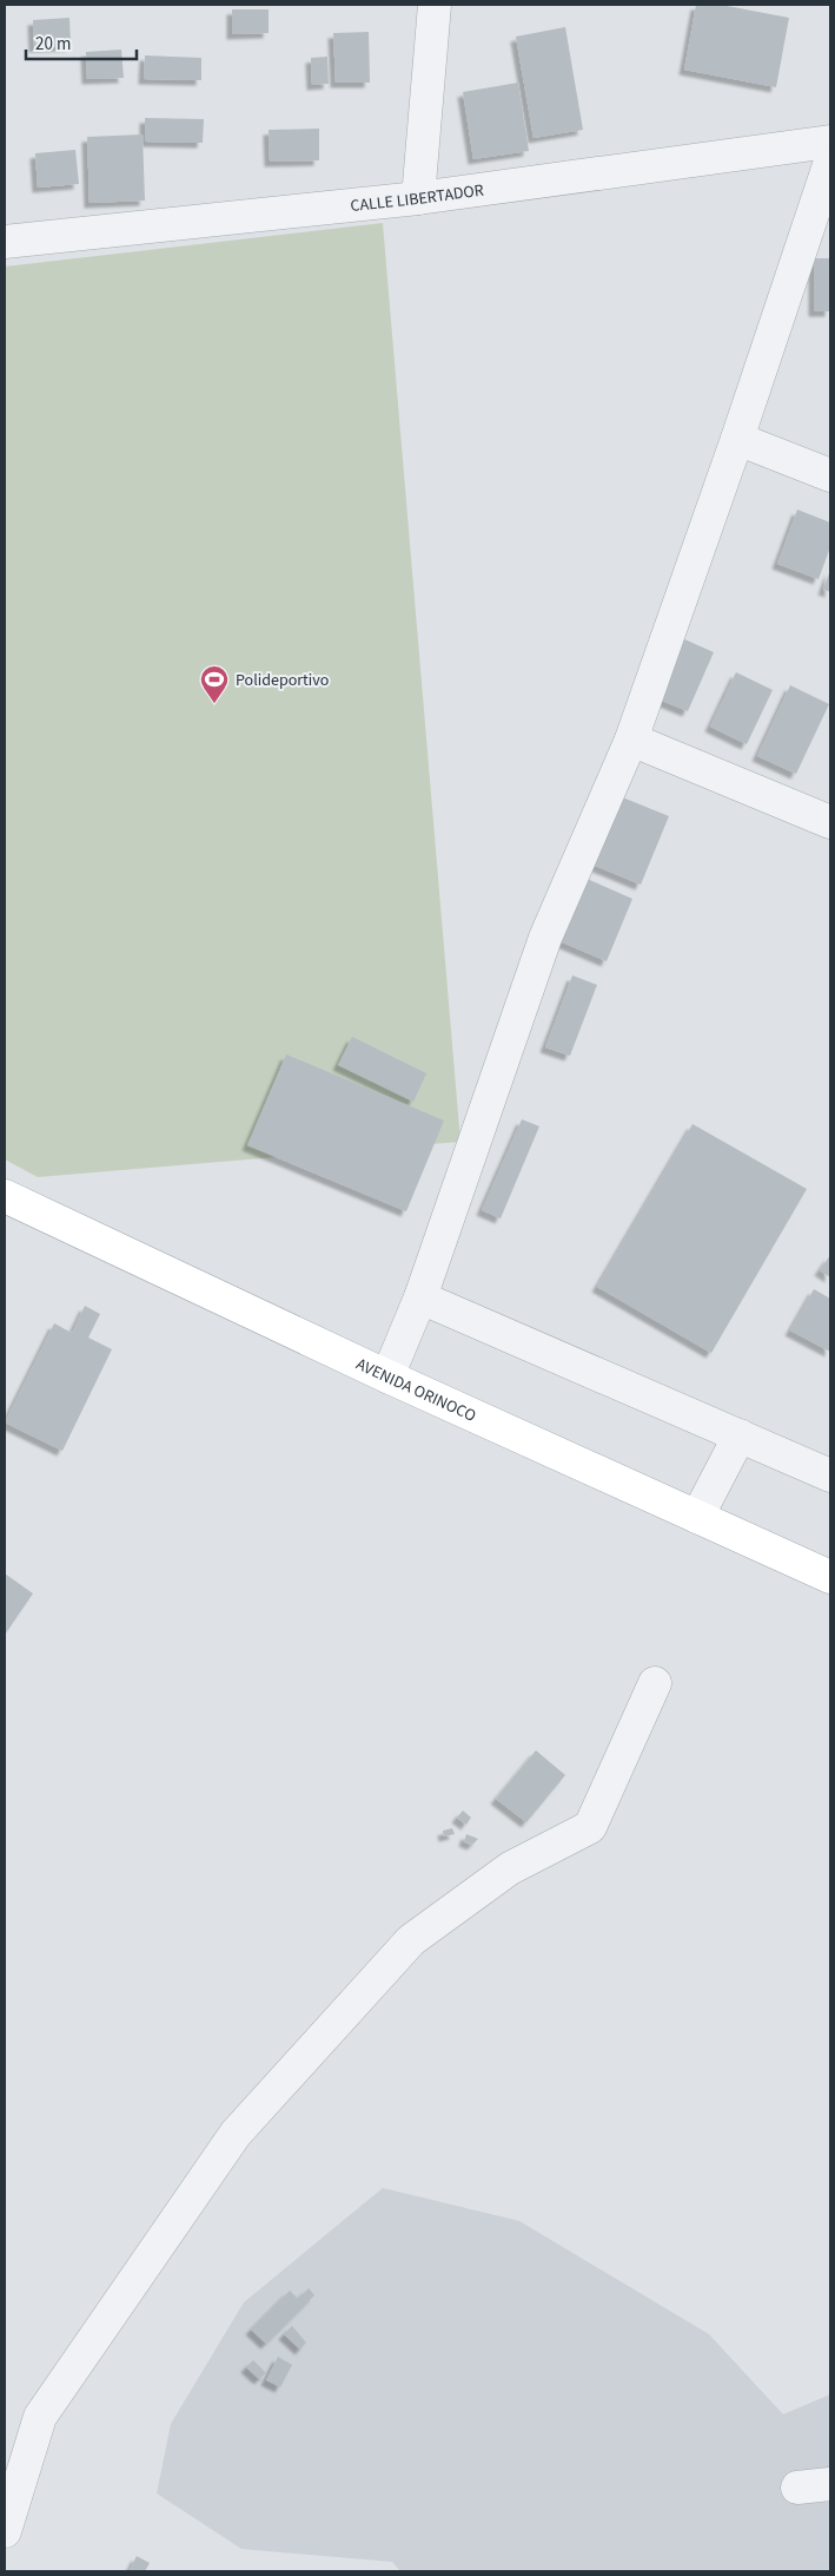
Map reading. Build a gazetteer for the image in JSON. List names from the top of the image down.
{
  "streets": {
    "main road": ["AVENIDA ORINOCO"],
    "street": ["CALLE LIBERTADOR"]
  },
  "places": {
    "sports": ["Polideportivo"]
  },
  "scale_bar": "20 m"
}
